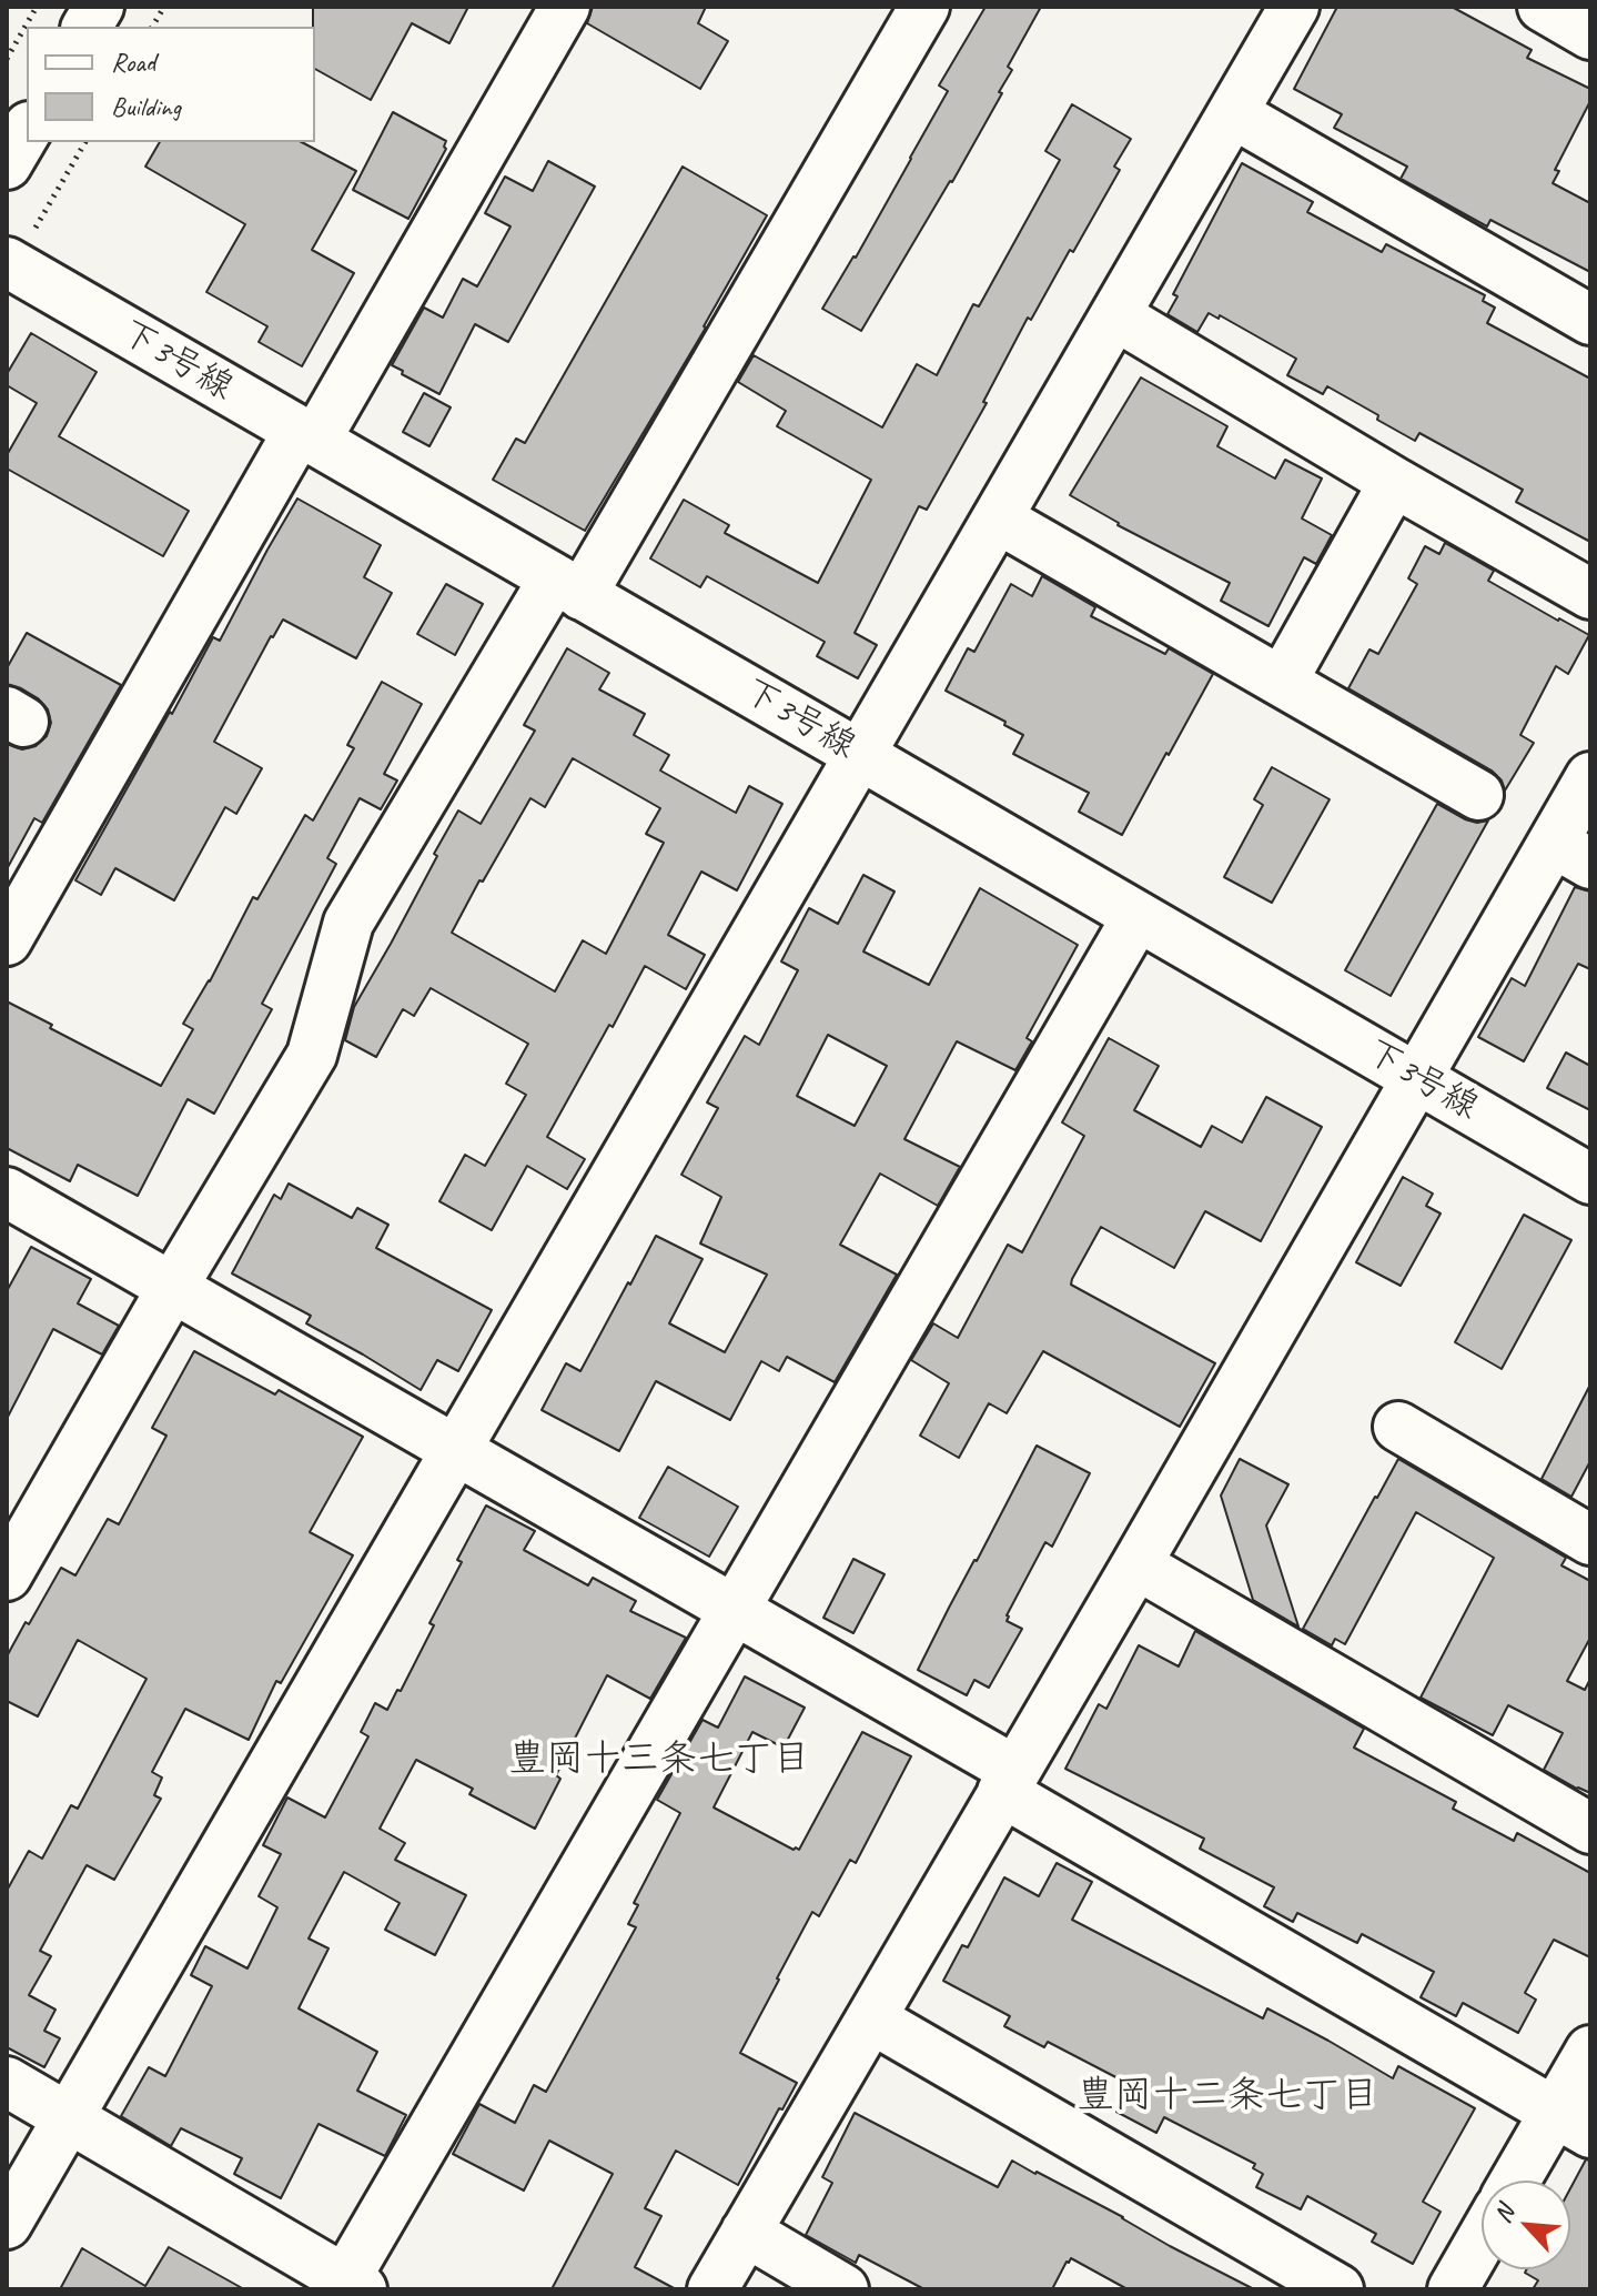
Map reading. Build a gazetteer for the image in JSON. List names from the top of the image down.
{
  "streets": {
    "street": ["下3号線"]
  },
  "districts": ["豊岡十三条七丁目", "豊岡十二条七丁目"],
  "legend": ["Road", "Building"],
  "north": "top left"
}
